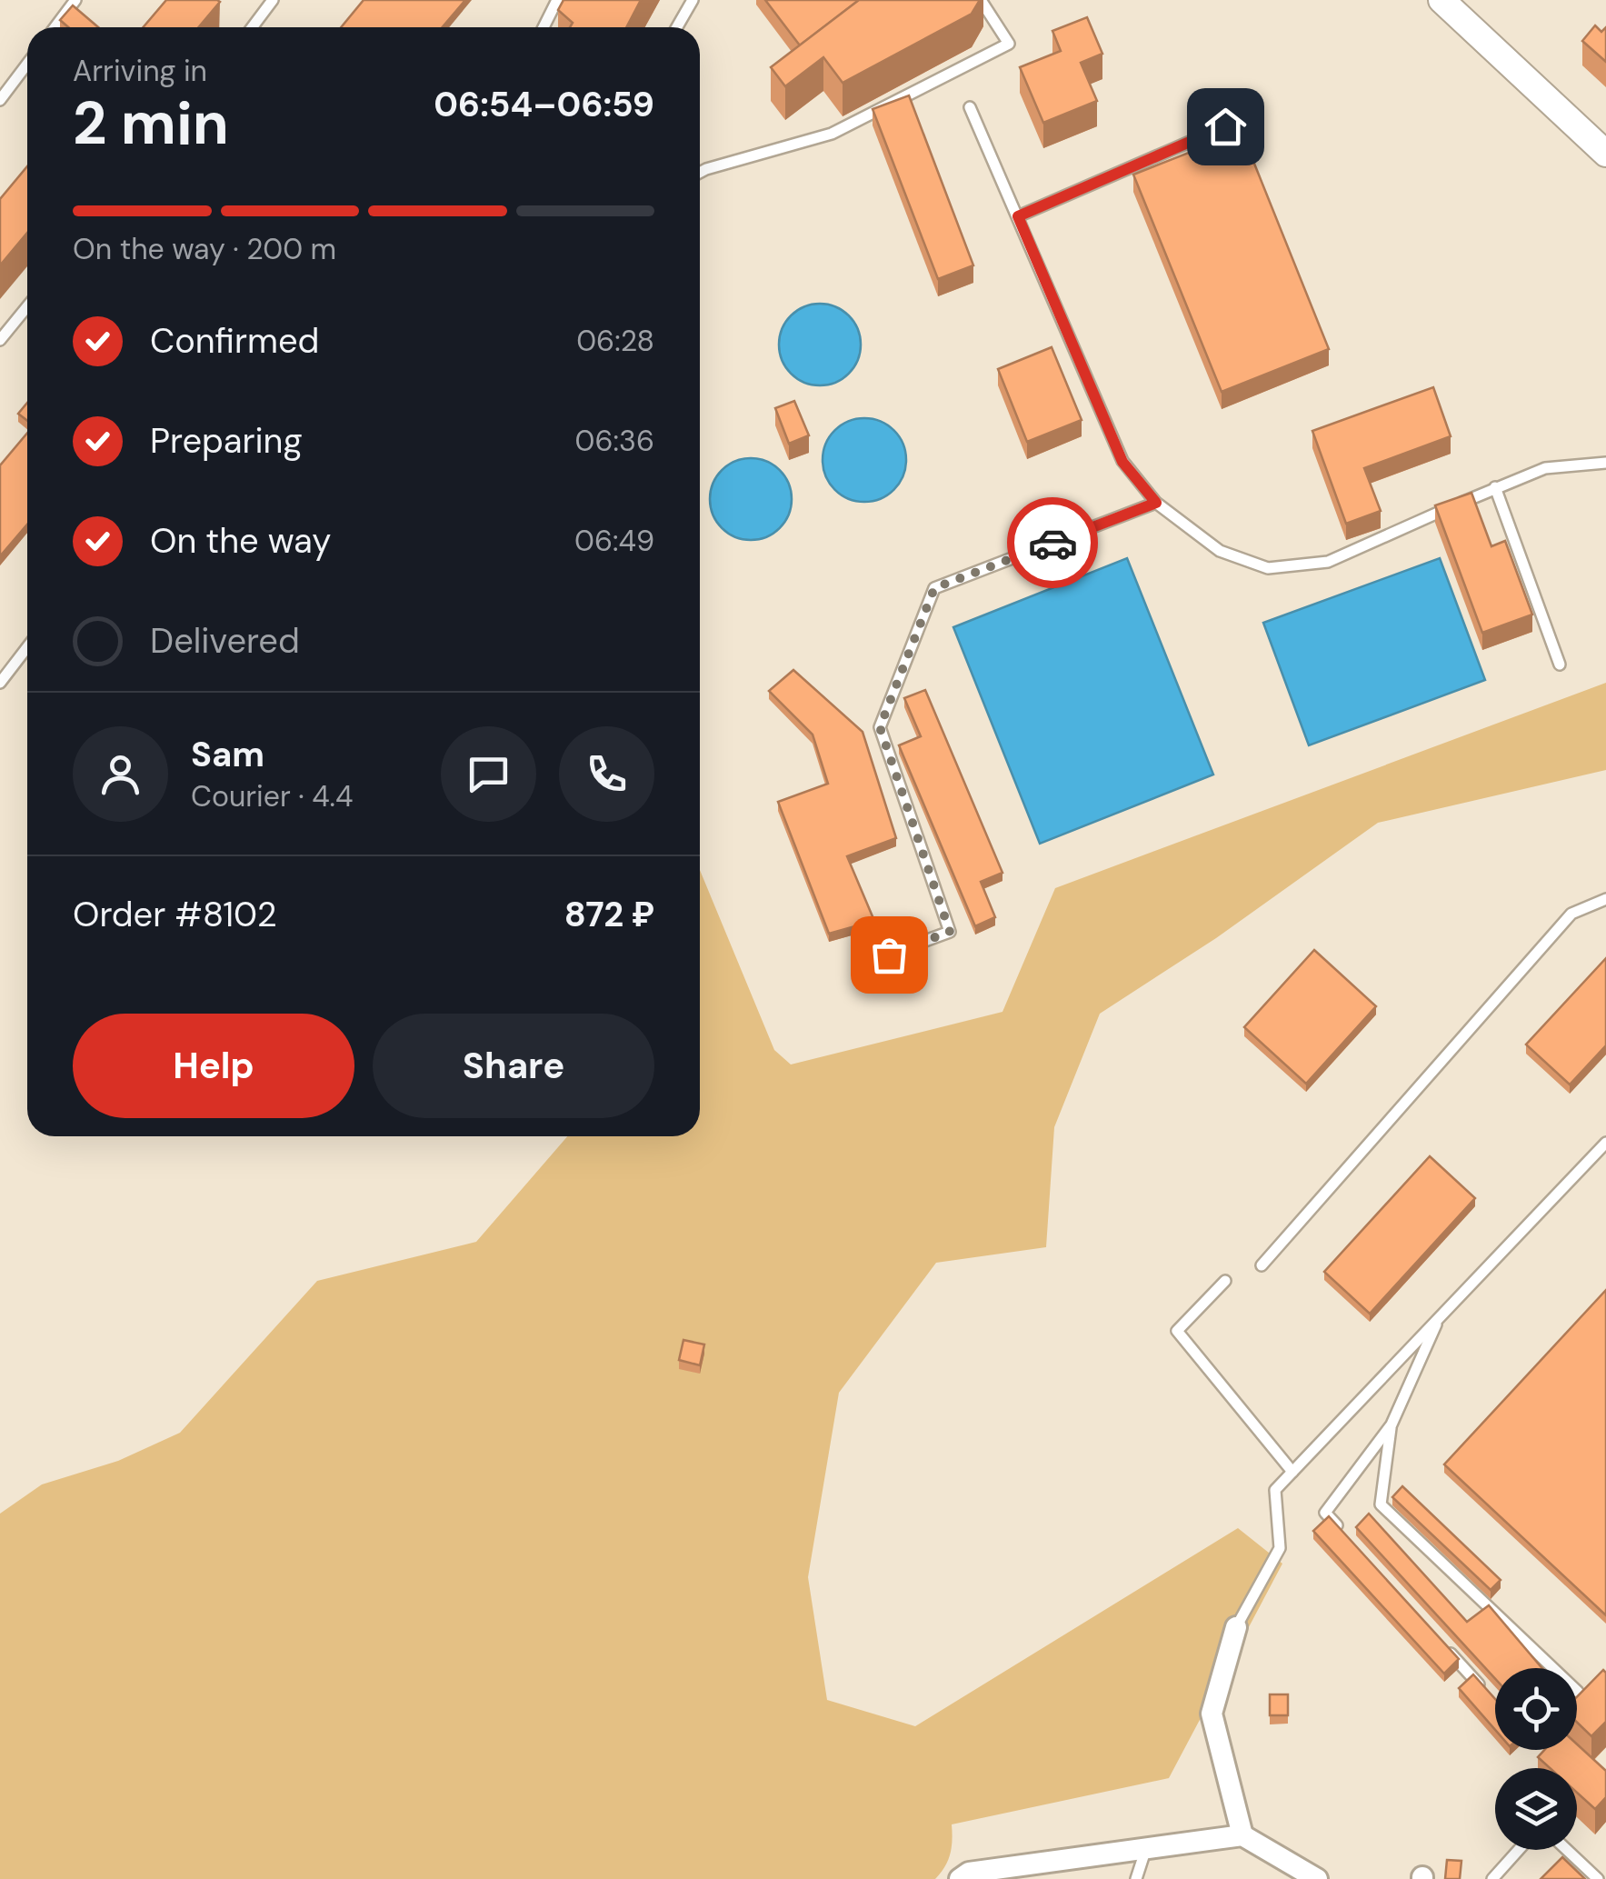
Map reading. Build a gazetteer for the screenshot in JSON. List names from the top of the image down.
{
  "page": {
    "heading": ["2 min", "Arriving in", "06:54–06:59"],
    "panel": [
      "Sam",
      "Courier · 4.4",
      "Order #8102",
      "872 ₽"
    ],
    "bar": "On the way · 200 m",
    "list": [
      ["Confirmed", "06:28"],
      ["Preparing", "06:36"],
      ["On the way", "06:49"],
      "Delivered"
    ],
    "buttons": ["Help", "Share"]
  }
}
